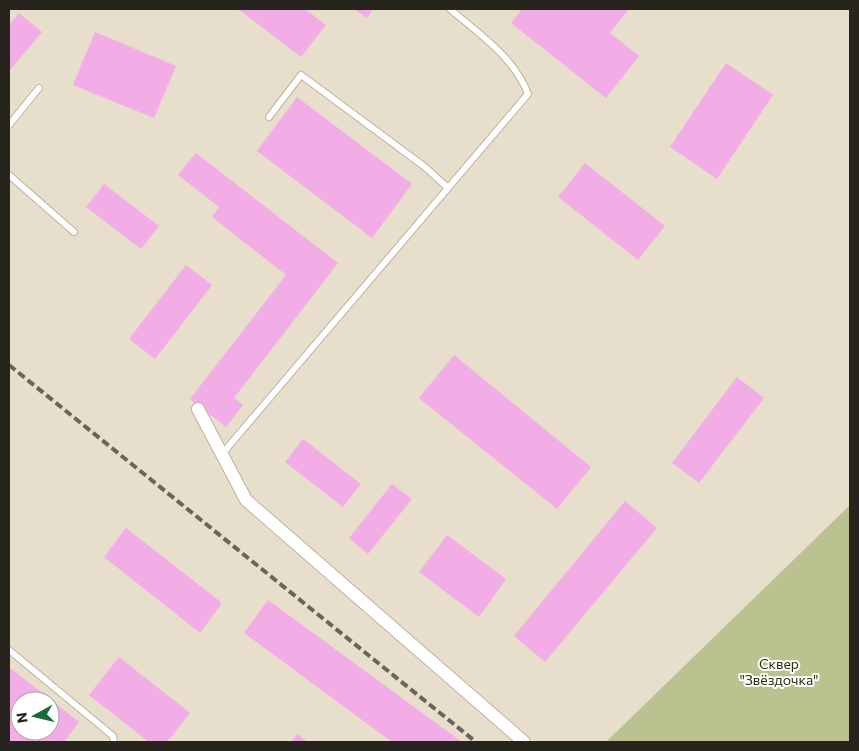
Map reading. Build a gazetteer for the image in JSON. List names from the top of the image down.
{
  "parks": ["Сквер \"Звёздочка\""],
  "north": "left"
}
